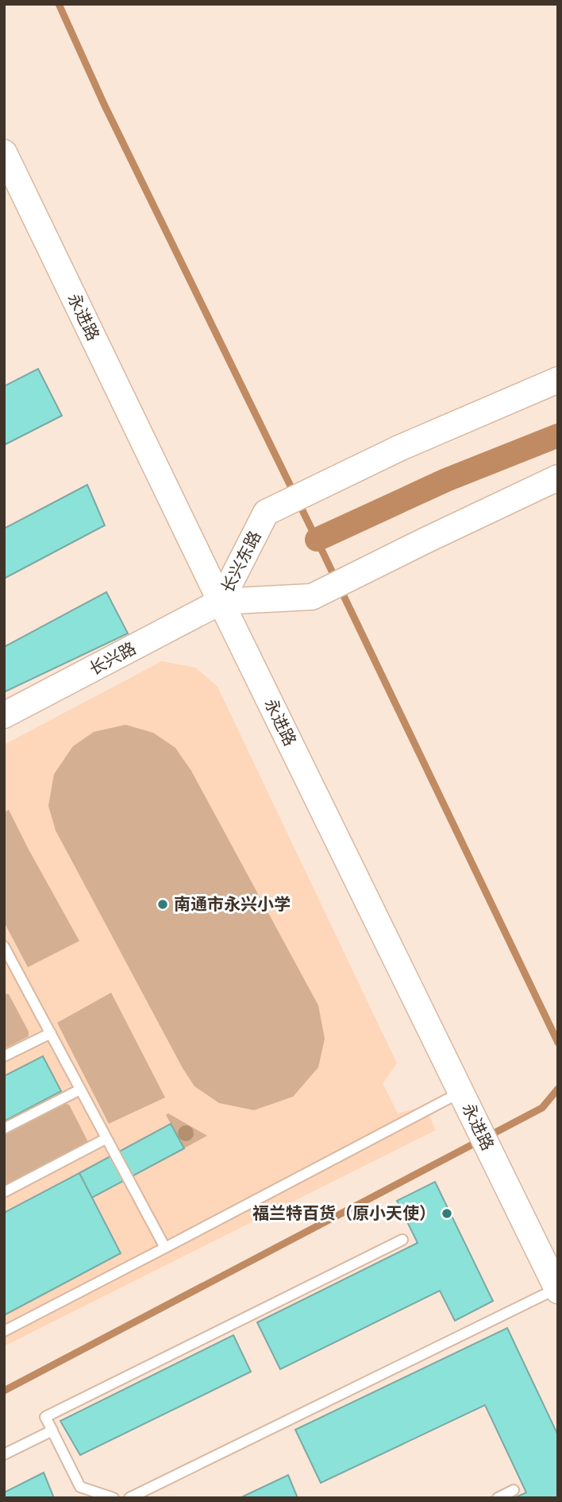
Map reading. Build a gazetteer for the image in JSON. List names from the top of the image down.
{
  "streets": {
    "street": ["永进路", "长兴东路", "长兴路"]
  },
  "crossings": [
    ["永进路", "长兴东路"],
    ["永进路", "长兴路"],
    ["长兴东路", "长兴路"]
  ],
  "places": ["南通市永兴小学", "福兰特百货（原小天使）"]
}
